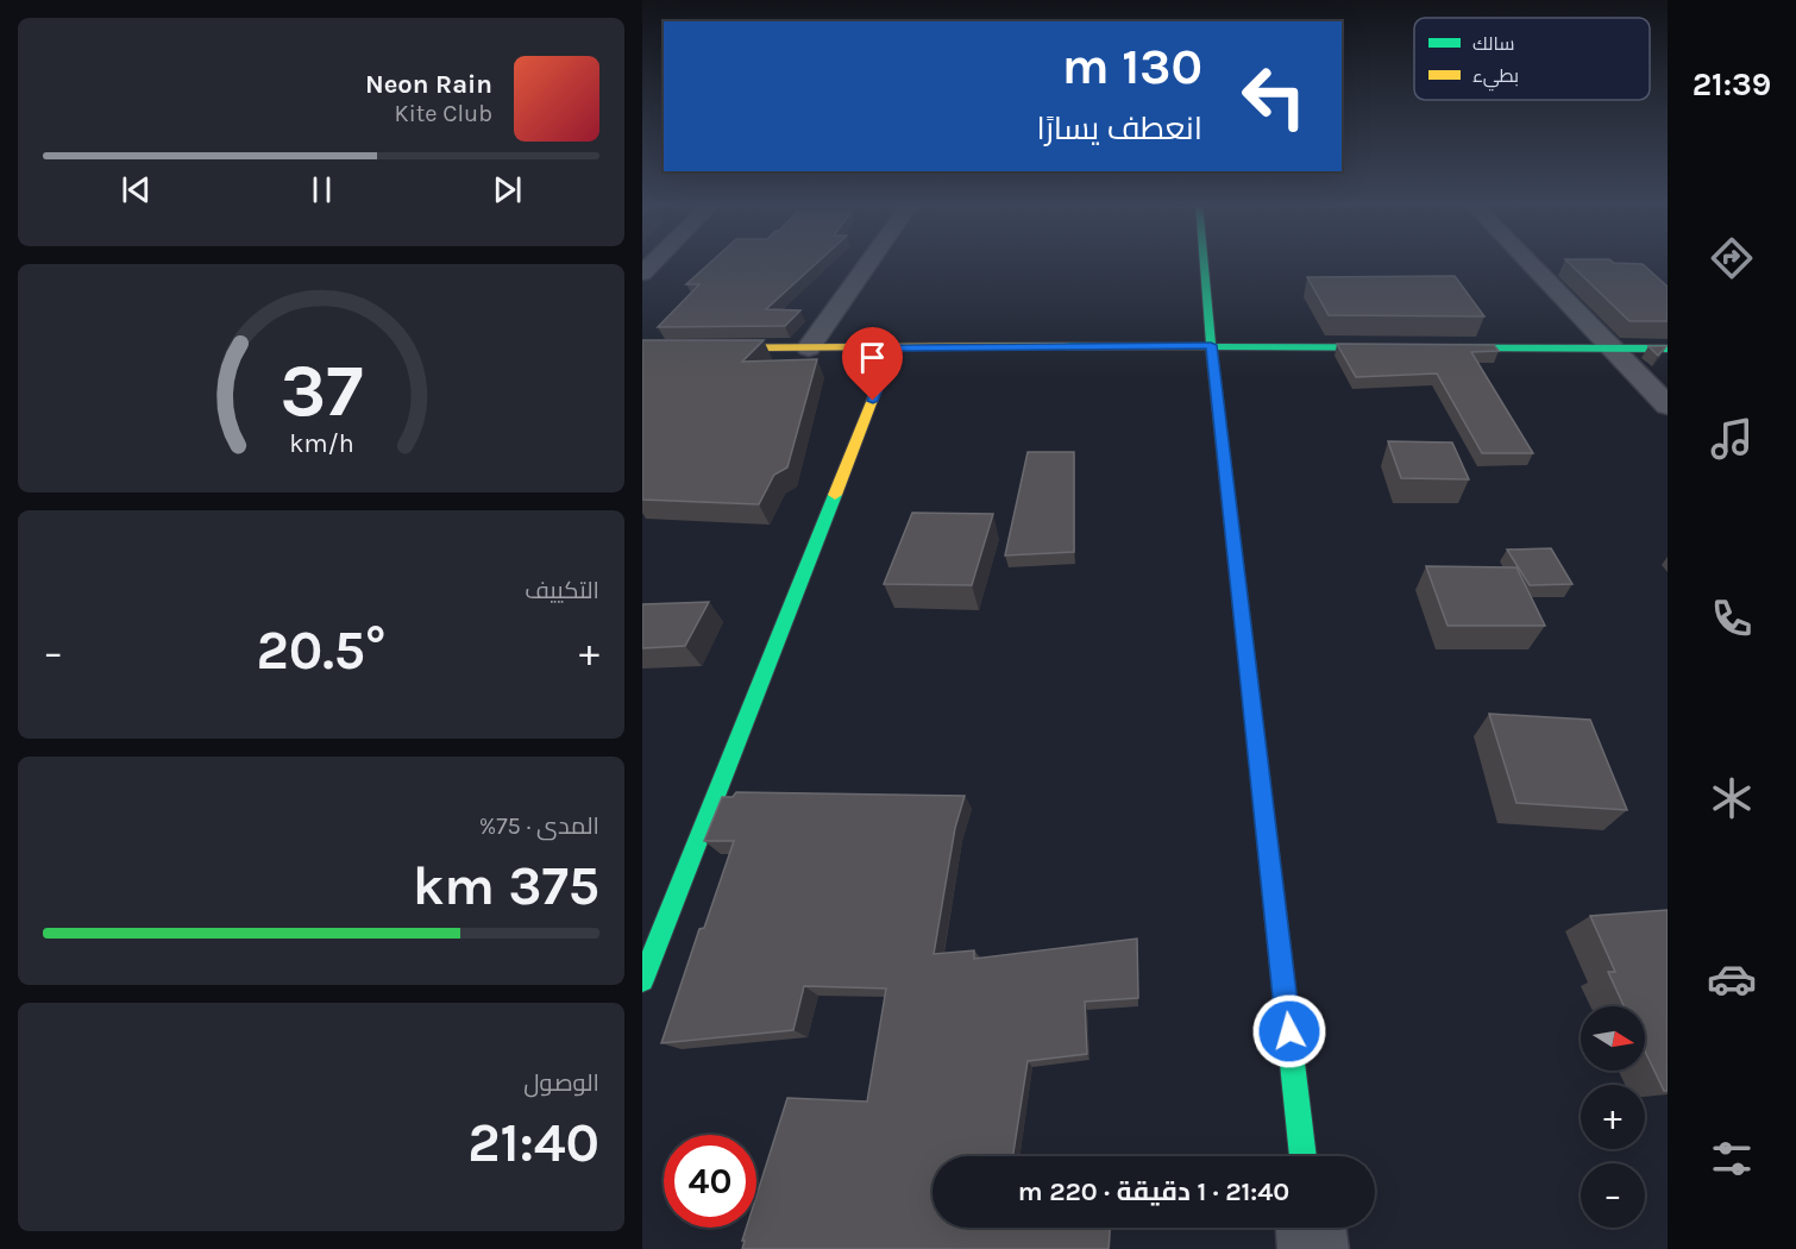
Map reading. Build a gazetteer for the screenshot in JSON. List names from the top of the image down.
{
  "legend": ["سالك", "بطيء"],
  "north": "right",
  "page": {
    "tabs": "21:39",
    "turn": ["130 m", "انعطف يسارًا"],
    "song": ["Neon Rain", "Kite Club"],
    "tile": [
      "التكييف",
      ["المدى · 75%", "375 km"],
      ["الوصول", "21:40"]
    ],
    "heat": ["−", "20.5°", "+"],
    "map_buttons": ["+", "−"],
    "limit": "40",
    "trip": "21:40 · 1 دقيقة · 220 m",
    "gauge": ["37", "km/h"]
  }
}
